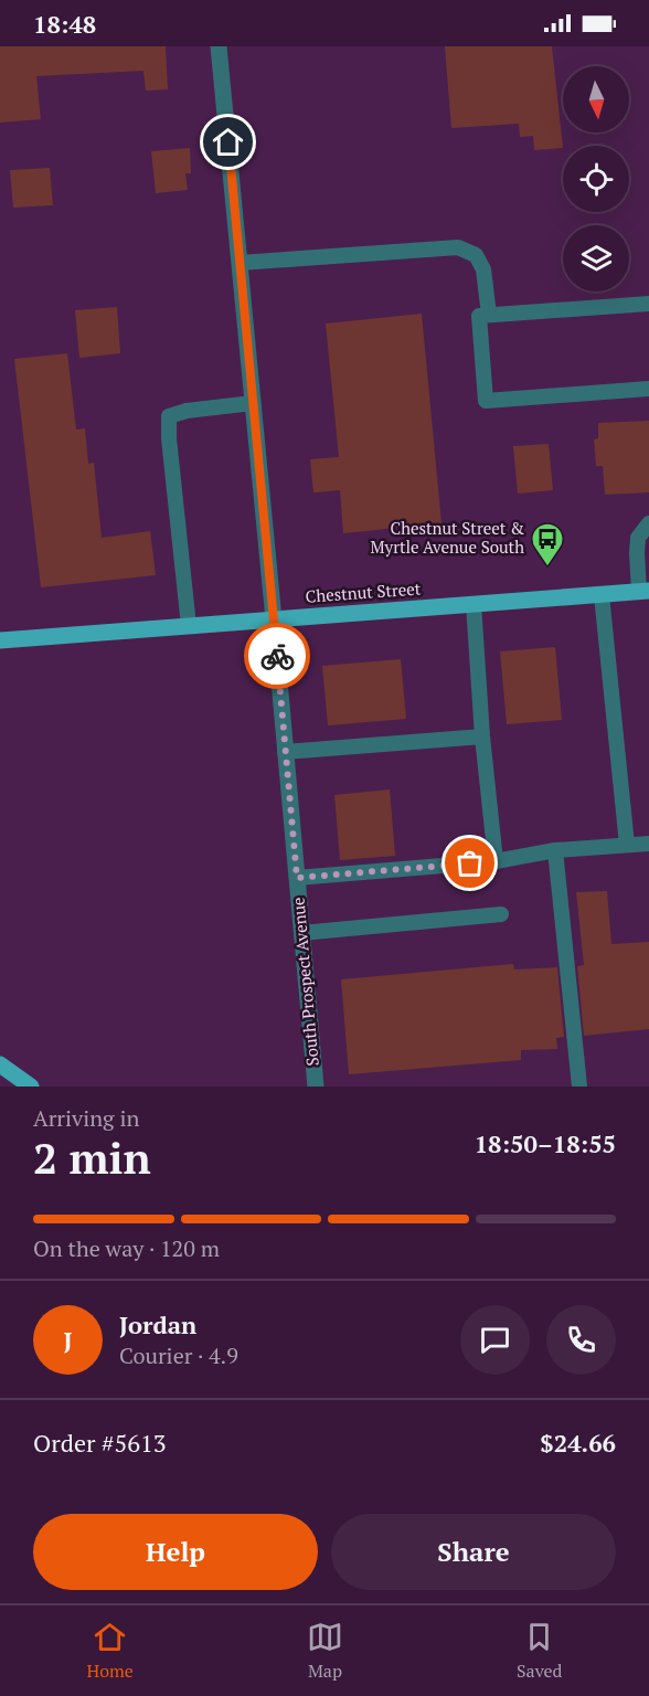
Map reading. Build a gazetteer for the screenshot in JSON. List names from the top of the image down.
{
  "streets": {
    "main road": ["Chestnut Street"],
    "street": ["South Prospect Avenue"]
  },
  "crossings": [
    ["Chestnut Street", "South Prospect Avenue"]
  ],
  "places": {
    "bus stop": ["Chestnut Street & Myrtle Avenue South"]
  },
  "north": "bottom",
  "page": {
    "status": "18:48",
    "heading": ["2 min", "Arriving in", "18:50–18:55"],
    "panel": [
      "Jordan",
      "Courier · 4.9",
      "Order #5613",
      "$24.66"
    ],
    "bar": "On the way · 120 m",
    "round": "J",
    "buttons": ["Help", "Share"],
    "tabs": ["Home", "Map", "Saved"]
  }
}
